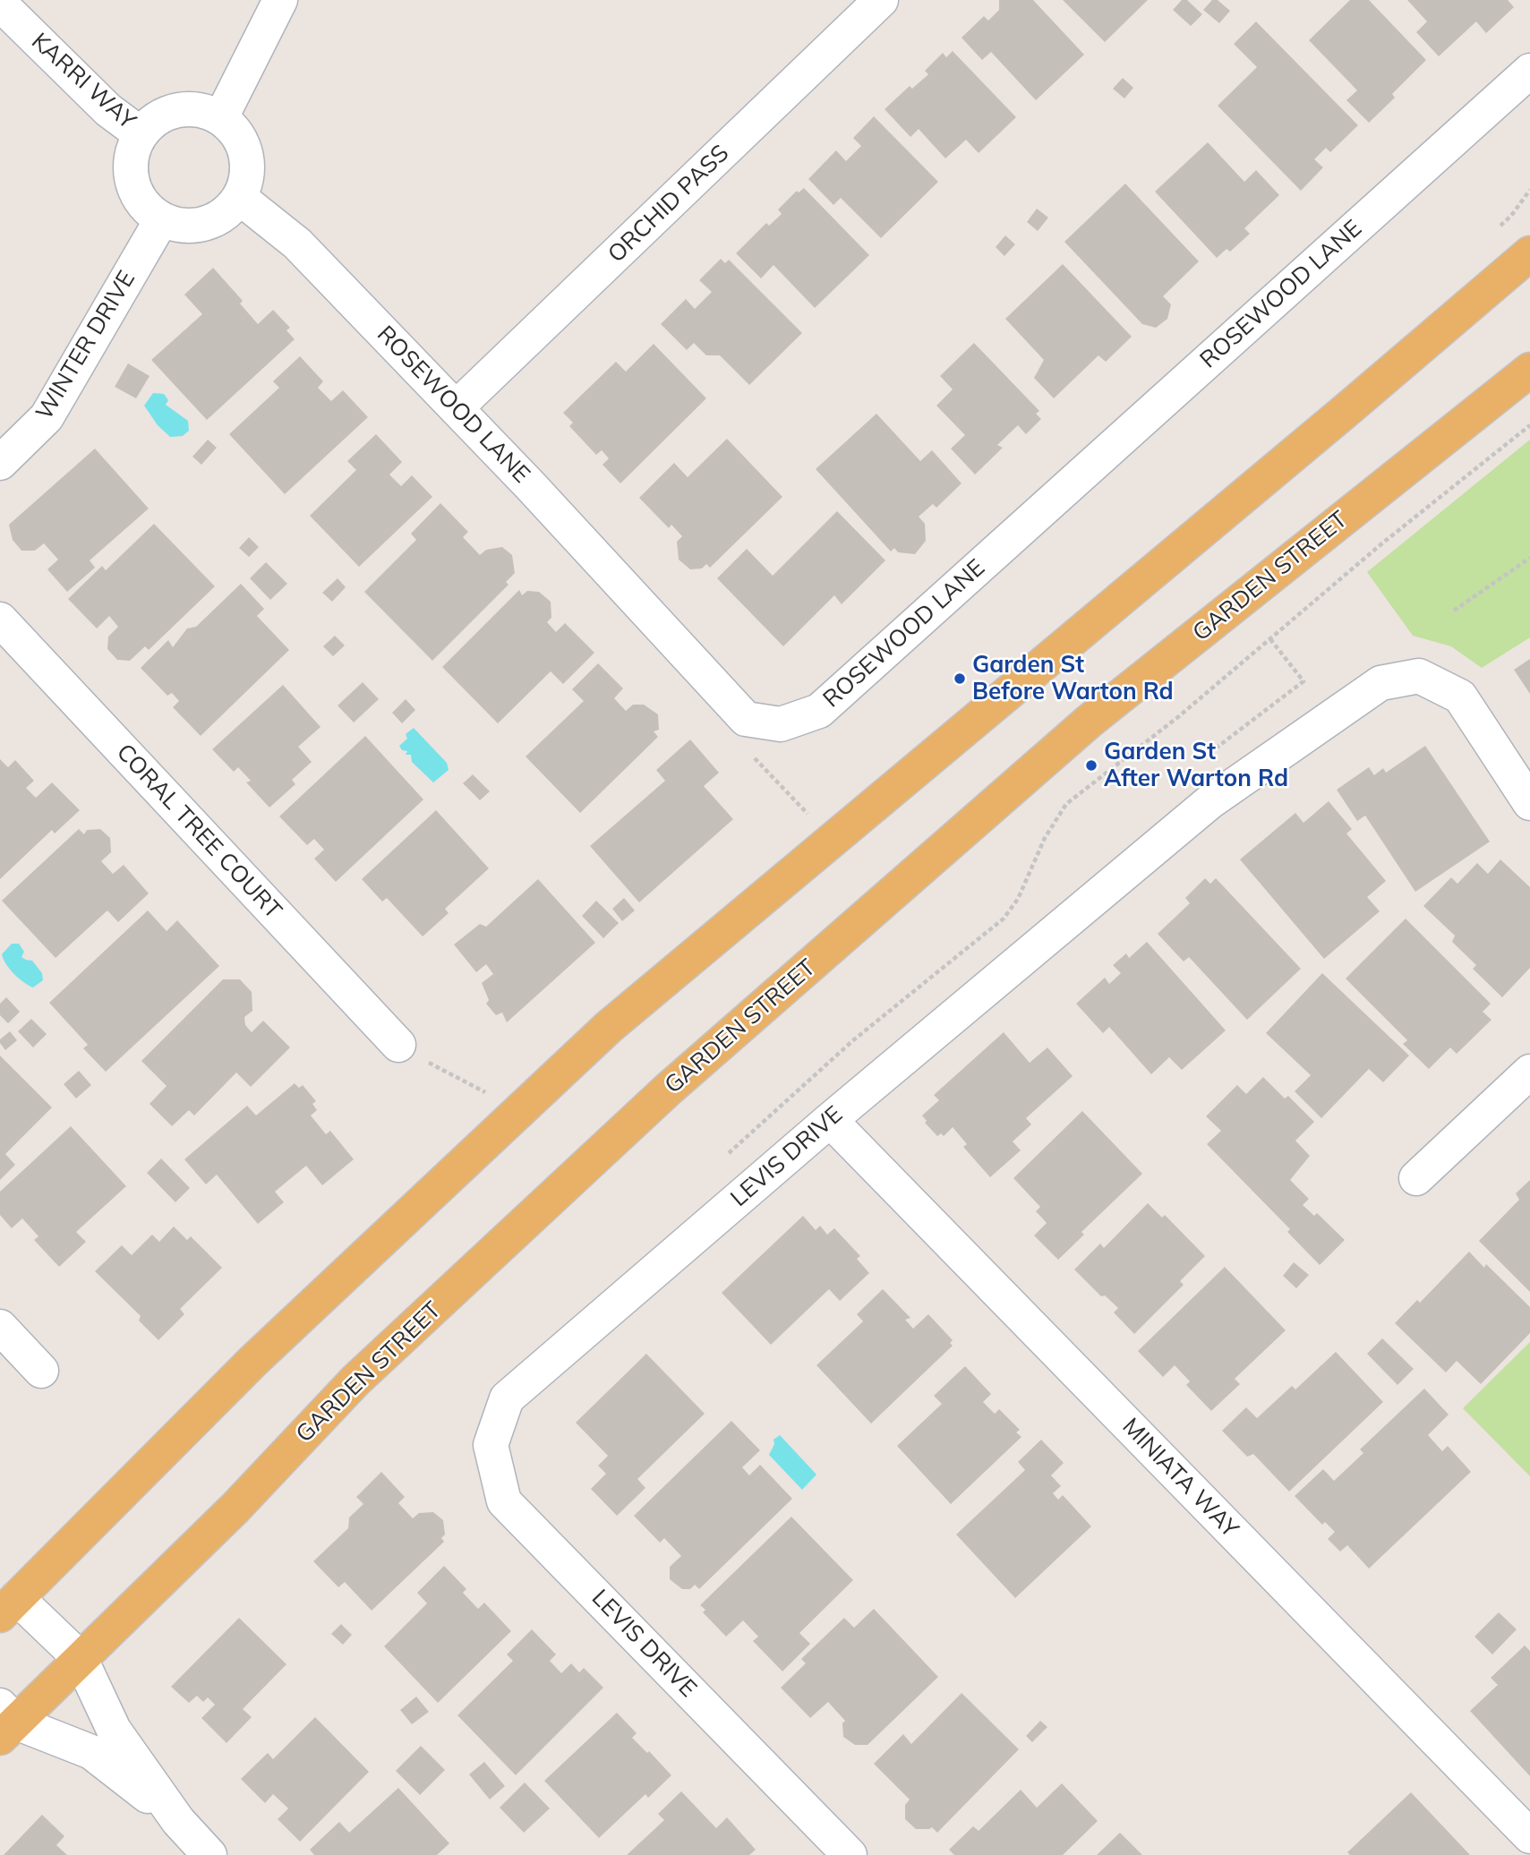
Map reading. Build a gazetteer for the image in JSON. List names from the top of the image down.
{
  "streets": {
    "main road": ["GARDEN STREET"],
    "street": [
      "KARRI WAY",
      "ORCHID PASS",
      "ROSEWOOD LANE",
      "WINTER DRIVE",
      "CORAL TREE COURT",
      "LEVIS DRIVE",
      "MINIATA WAY"
    ]
  },
  "crossings": [
    ["KARRI WAY", "ROSEWOOD LANE"],
    ["KARRI WAY", "WINTER DRIVE"],
    ["ORCHID PASS", "ROSEWOOD LANE"],
    ["ROSEWOOD LANE", "WINTER DRIVE"],
    ["LEVIS DRIVE", "MINIATA WAY"]
  ],
  "places": ["Garden St Before Warton Rd", "Garden St After Warton Rd"]
}
